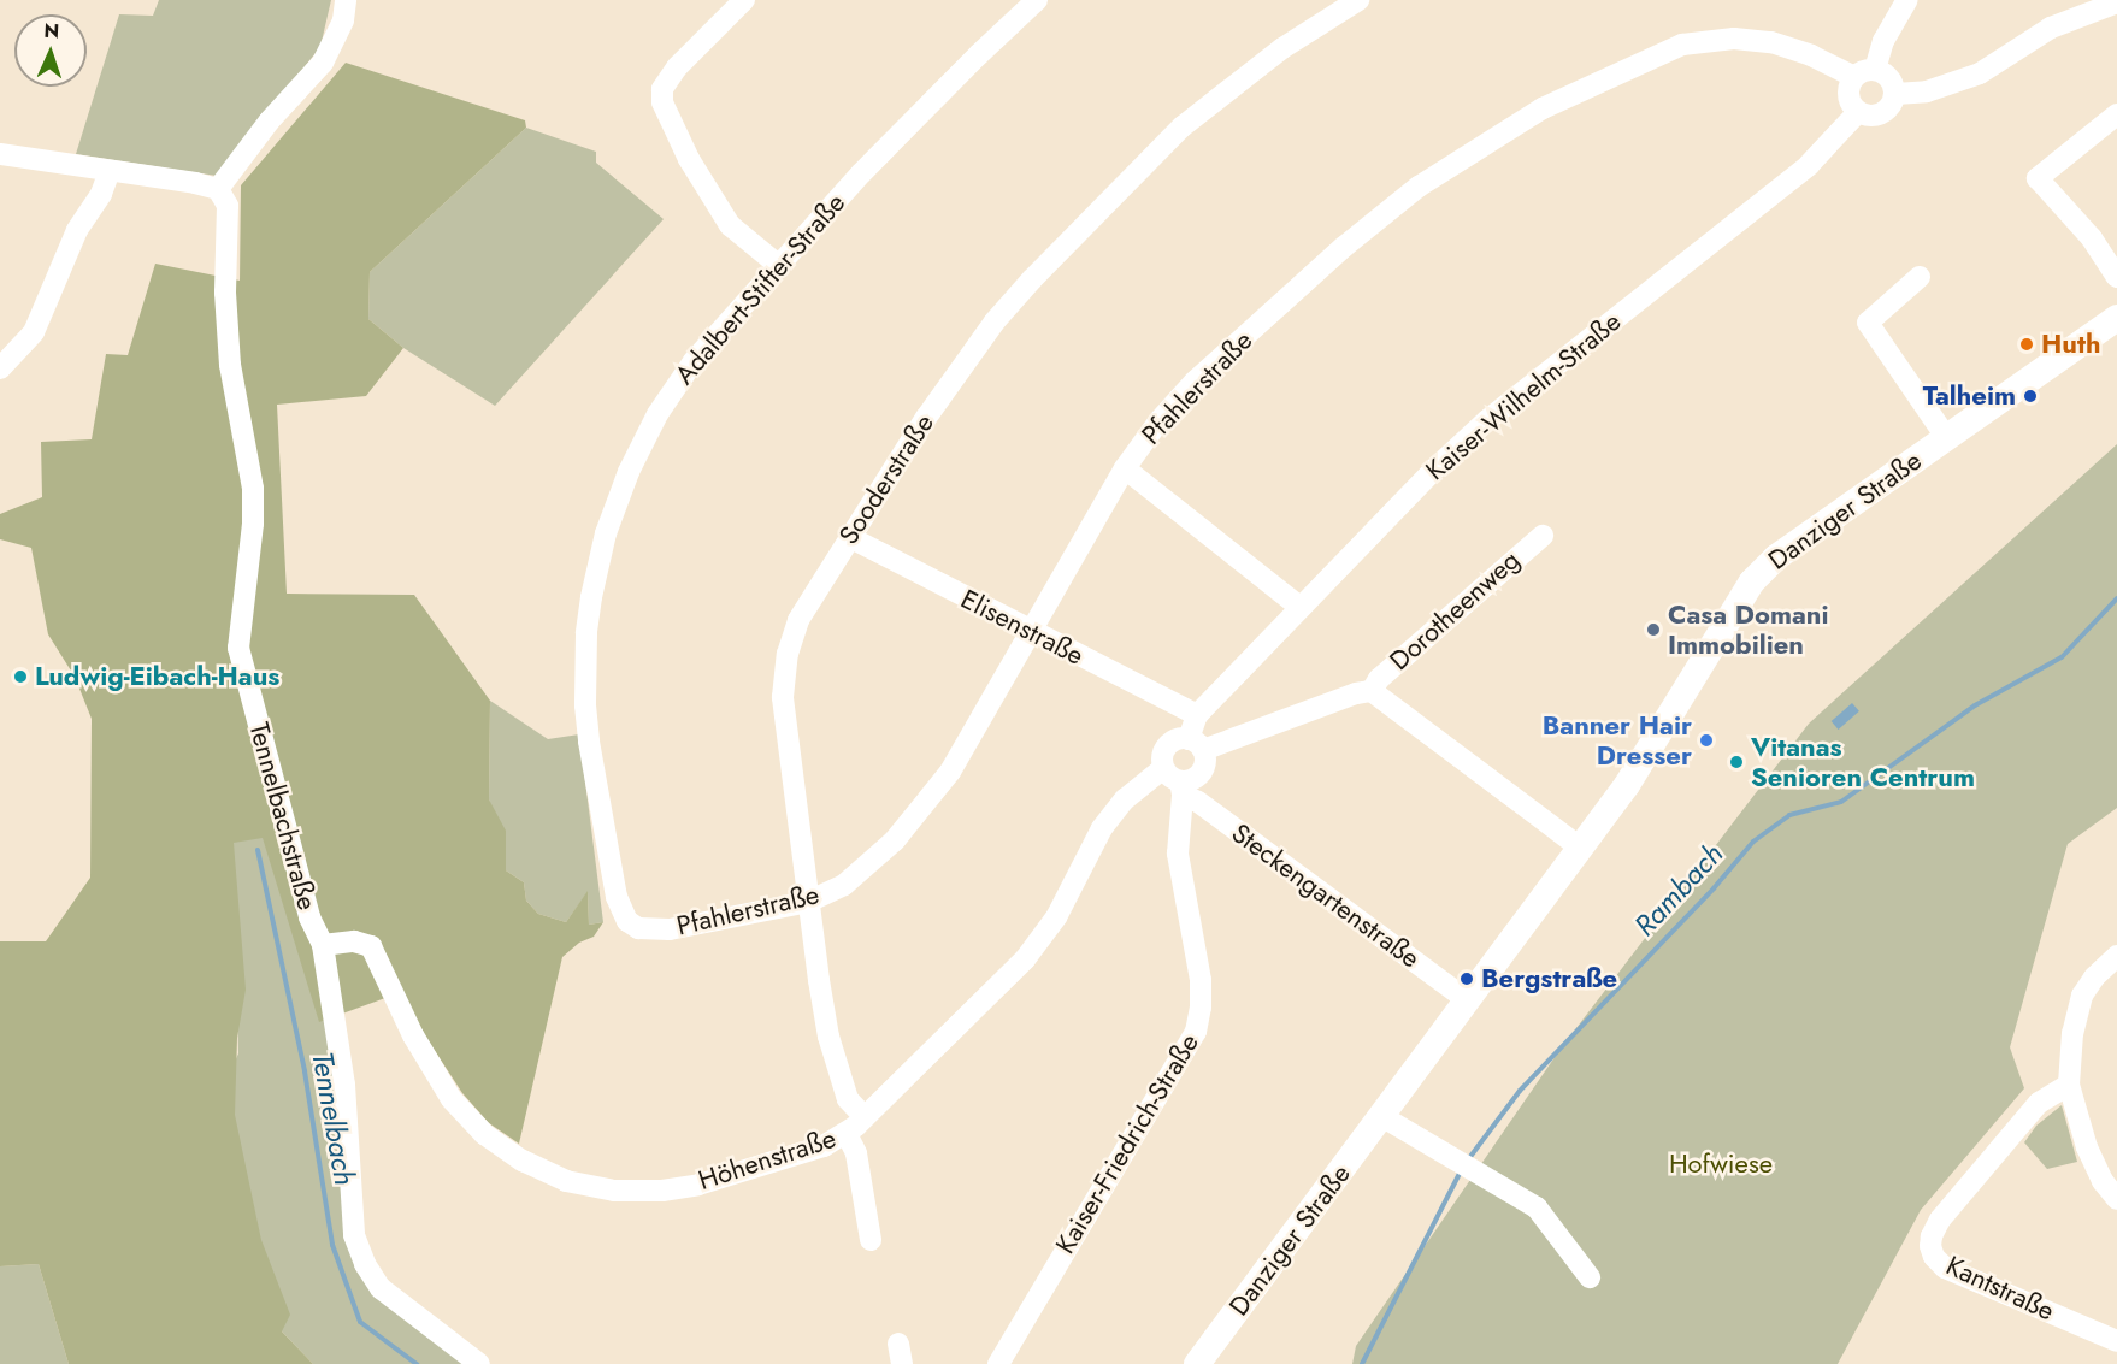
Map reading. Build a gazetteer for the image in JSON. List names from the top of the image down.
{
  "streets": {
    "main road": ["Danziger Straße"],
    "street": [
      "Adalbert-Stifter-Straße",
      "Pfahlerstraße",
      "Kaiser-Wilhelm-Straße",
      "Sooderstraße",
      "Dorotheenweg",
      "Elisenstraße",
      "Tennelbachstraße",
      "Steckengartenstraße",
      "Kaiser-Friedrich-Straße",
      "Höhenstraße",
      "Kantstraße"
    ]
  },
  "crossings": [
    ["Adalbert-Stifter-Straße", "Pfahlerstraße"],
    ["Pfahlerstraße", "Kaiser-Wilhelm-Straße"],
    ["Pfahlerstraße", "Sooderstraße"],
    ["Pfahlerstraße", "Elisenstraße"],
    ["Kaiser-Wilhelm-Straße", "Elisenstraße"],
    ["Kaiser-Wilhelm-Straße", "Steckengartenstraße"],
    ["Kaiser-Wilhelm-Straße", "Kaiser-Friedrich-Straße"],
    ["Kaiser-Wilhelm-Straße", "Höhenstraße"],
    ["Sooderstraße", "Elisenstraße"],
    ["Sooderstraße", "Höhenstraße"],
    ["Danziger Straße", "Steckengartenstraße"],
    ["Tennelbachstraße", "Höhenstraße"],
    ["Steckengartenstraße", "Kaiser-Friedrich-Straße"],
    ["Steckengartenstraße", "Höhenstraße"],
    ["Kaiser-Friedrich-Straße", "Höhenstraße"]
  ],
  "water": ["Rambach", "Tennelbach"],
  "parks": ["Hofwiese"],
  "places": [
    "Huth",
    "Talheim",
    "Casa Domani Immobilien",
    "Ludwig-Eibach-Haus",
    "Banner Hair Dresser",
    "Vitanas Senioren Centrum",
    "Bergstraße"
  ],
  "north": "top"
}
